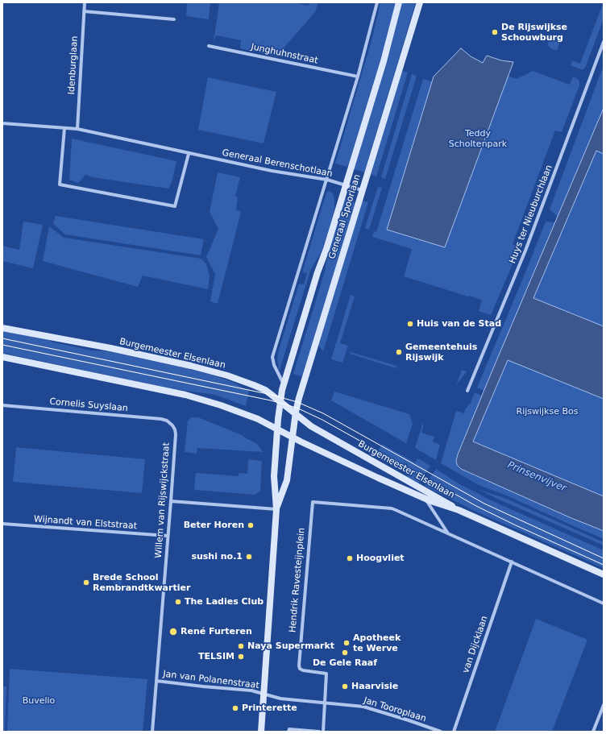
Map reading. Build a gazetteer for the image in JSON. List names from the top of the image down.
{
  "streets": {
    "main road": ["Generaal Spoorlaan", "Burgemeester Elsenlaan"],
    "street": [
      "Junghuhnstraat",
      "Idenburglaan",
      "Generaal Berenschotlaan",
      "Huys ter Nieuburchlaan",
      "Cornelis Suyslaan",
      "Willem van Rijswijckstraat",
      "Wijnandt van Elststraat",
      "Hendrik Ravesteijnplein",
      "van Dijcklaan",
      "Jan van Polanenstraat",
      "Jan Tooroplaan"
    ]
  },
  "crossings": [
    ["Idenburglaan", "Generaal Berenschotlaan"],
    ["Generaal Berenschotlaan", "Generaal Spoorlaan"],
    ["Generaal Spoorlaan", "Burgemeester Elsenlaan"],
    ["Burgemeester Elsenlaan", "Hendrik Ravesteijnplein"],
    ["Cornelis Suyslaan", "Willem van Rijswijckstraat"],
    ["Willem van Rijswijckstraat", "Wijnandt van Elststraat"],
    ["Willem van Rijswijckstraat", "Jan van Polanenstraat"],
    ["Hendrik Ravesteijnplein", "Jan Tooroplaan"],
    ["Jan van Polanenstraat", "Jan Tooroplaan"]
  ],
  "water": ["Prinsenvijver"],
  "parks": ["Teddy Scholtenpark", "Rijswijkse Bos", "Buvelio"],
  "places": [
    "De Rijswijkse Schouwburg",
    "Huis van de Stad",
    "Gemeentehuis Rijswijk",
    "Beter Horen",
    "sushi no.1",
    "Hoogvliet",
    "Brede School Rembrandtkwartier",
    "The Ladies Club",
    "René Furteren",
    "Apotheek te Werve",
    "Naya Supermarkt",
    "De Gele Raaf",
    "TELSIM",
    "Haarvisie",
    "Printerette"
  ]
}
